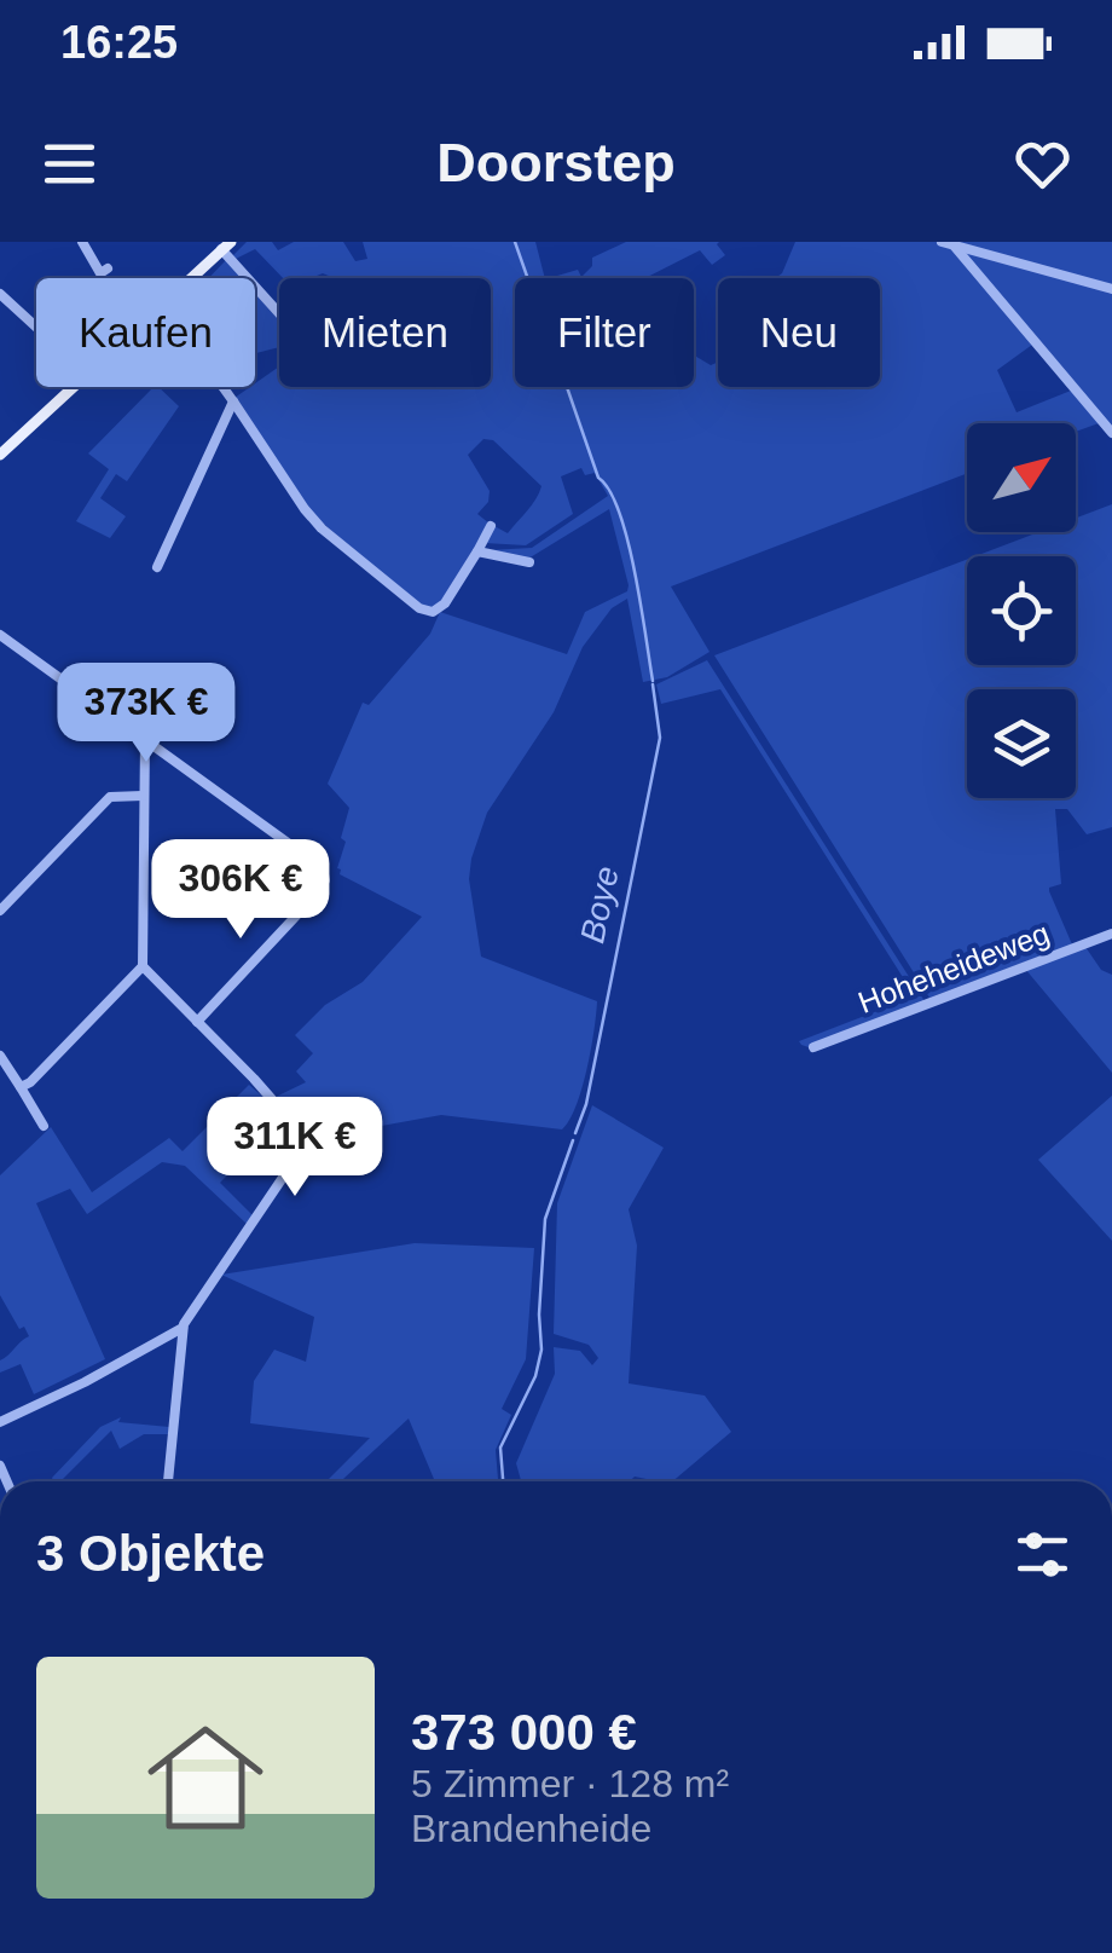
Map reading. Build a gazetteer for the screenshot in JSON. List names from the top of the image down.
{
  "streets": {
    "street": ["Hoheheideweg"]
  },
  "water": ["Boye"],
  "north": "top right",
  "page": {
    "status": "16:25",
    "header": "Doorstep",
    "chip": [
      "Kaufen",
      "Mieten",
      "Filter",
      "Neu"
    ],
    "price": ["373K €", "306K €", "311K €"],
    "heading": "3 Objekte",
    "list": [
      {
        "name": "373 000 €",
        "note": "5 Zimmer · 128 m² · Brandenheide"
      }
    ]
  }
}
